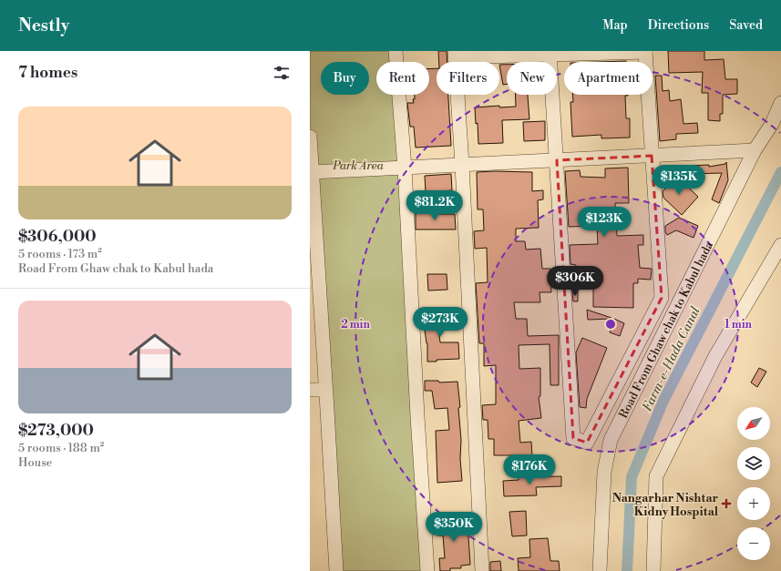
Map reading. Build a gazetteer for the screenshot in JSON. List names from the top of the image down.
{
  "streets": {
    "street": ["Road From Ghaw chak to Kabul hada"]
  },
  "water": ["Farm-e-Hada Canal"],
  "parks": ["Park Area"],
  "places": {
    "health": ["Nangarhar Nishtar Kidny Hospital"]
  },
  "north": "bottom left",
  "page": {
    "header": "Nestly",
    "nav": ["Map", "Directions", "Saved"],
    "heading": "7 homes",
    "chip": [
      "Buy",
      "Rent",
      "Filters",
      "New",
      "Apartment"
    ],
    "list": [
      {
        "name": "$306,000",
        "note": "5 rooms · 173 m² · Road From Ghaw chak to Kabul hada"
      },
      {
        "name": "$273,000",
        "note": "5 rooms · 188 m² · House"
      }
    ],
    "price": [
      "$135K",
      "$81.2K",
      "$123K",
      "$306K",
      "$273K",
      "$176K",
      "$350K"
    ],
    "map_buttons": ["+", "−"]
  },
  "rings": ["1 min", "2 min"]
}
